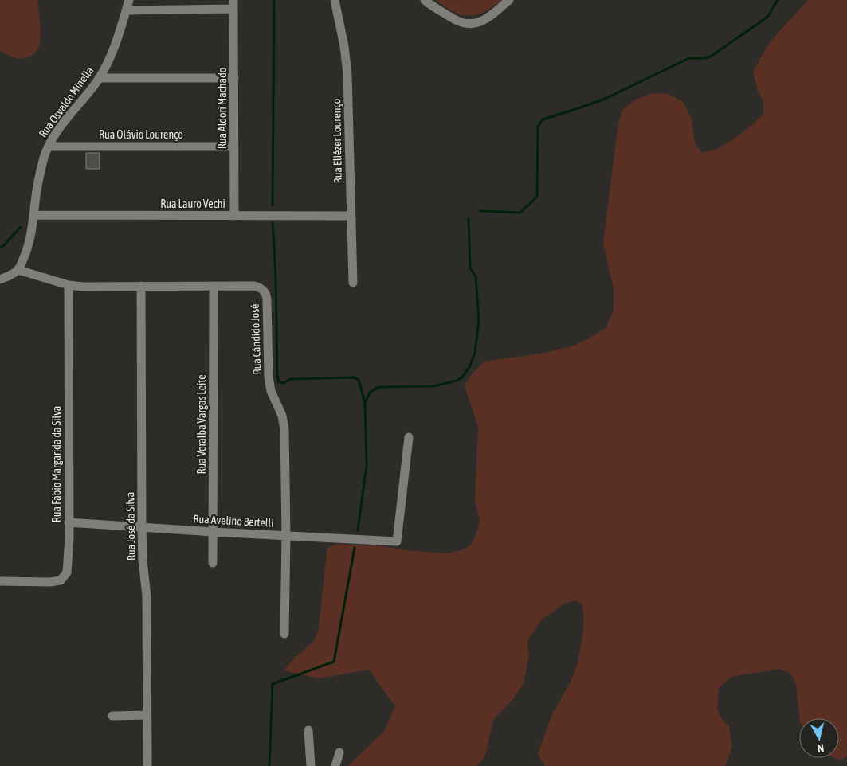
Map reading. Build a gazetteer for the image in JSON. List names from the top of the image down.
{
  "streets": {
    "street": [
      "Rua Osvaldo Minella",
      "Rua Aldori Machado",
      "Rua Olávio Lourenço",
      "Rua Eliézer Lourenço",
      "Rua Lauro Vechi",
      "Rua Cândido José",
      "Rua Veralba Vargas Leite",
      "Rua Fábio Margarida da Silva",
      "Rua Avelino Bertelli",
      "Rua José da Silva"
    ]
  },
  "crossings": [
    ["Rua Osvaldo Minella", "Rua Olávio Lourenço"],
    ["Rua Osvaldo Minella", "Rua Lauro Vechi"],
    ["Rua Osvaldo Minella", "Rua Cândido José"],
    ["Rua Aldori Machado", "Rua Olávio Lourenço"],
    ["Rua Aldori Machado", "Rua Lauro Vechi"],
    ["Rua Eliézer Lourenço", "Rua Lauro Vechi"],
    ["Rua Cândido José", "Rua Veralba Vargas Leite"],
    ["Rua Cândido José", "Rua Fábio Margarida da Silva"],
    ["Rua Cândido José", "Rua Avelino Bertelli"],
    ["Rua Cândido José", "Rua José da Silva"],
    ["Rua Veralba Vargas Leite", "Rua Avelino Bertelli"],
    ["Rua Fábio Margarida da Silva", "Rua Avelino Bertelli"],
    ["Rua Avelino Bertelli", "Rua José da Silva"]
  ],
  "north": "bottom"
}
